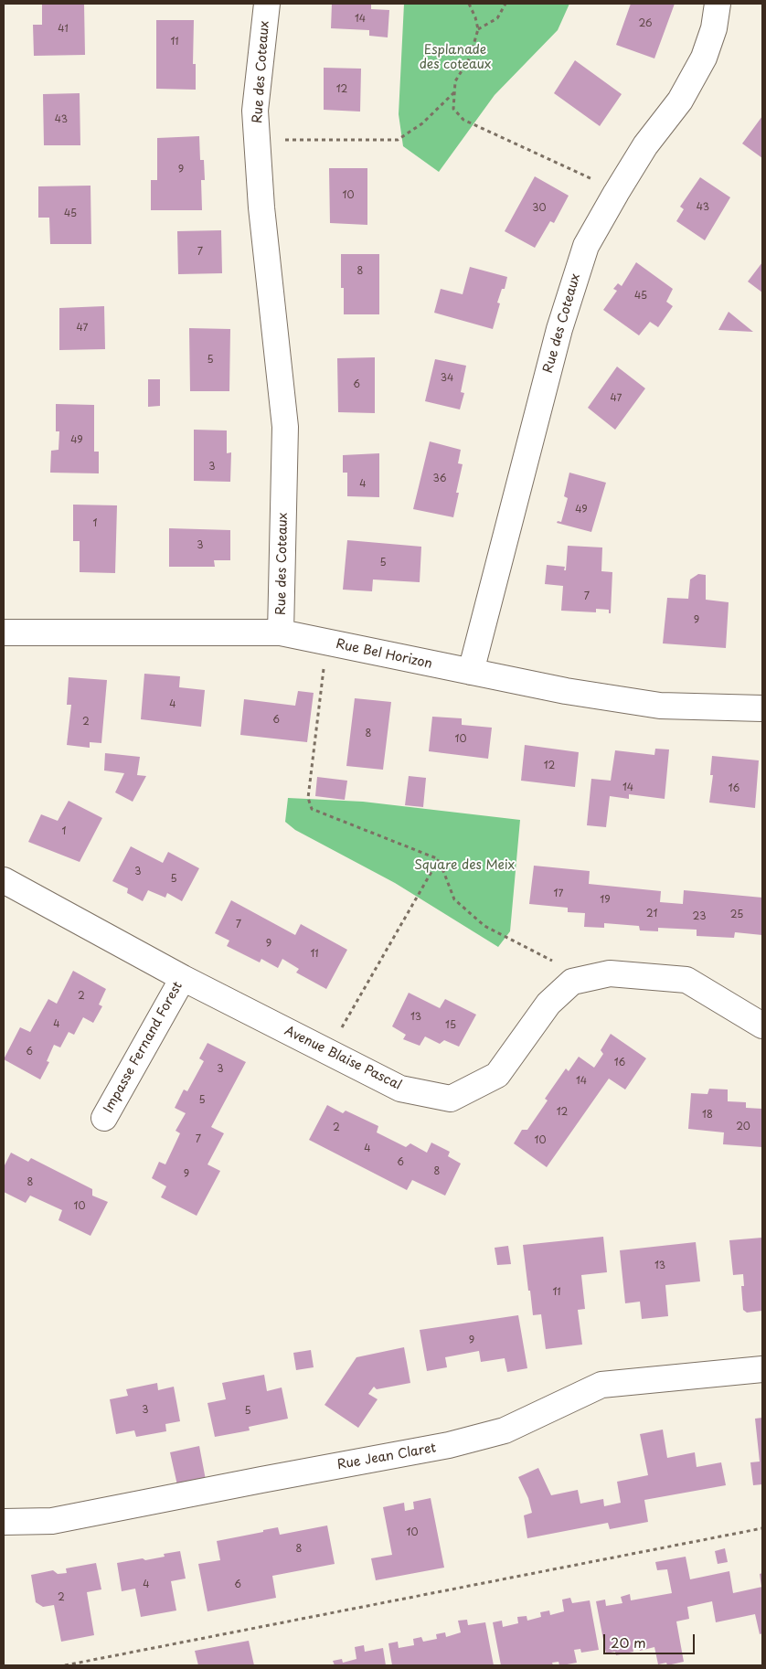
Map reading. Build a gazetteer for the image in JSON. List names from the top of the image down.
{
  "streets": {
    "street": [
      "Rue des Coteaux",
      "Rue Bel Horizon",
      "Impasse Fernand Forest",
      "Avenue Blaise Pascal",
      "Rue Jean Claret"
    ]
  },
  "crossings": [
    ["Rue des Coteaux", "Rue Bel Horizon"],
    ["Impasse Fernand Forest", "Avenue Blaise Pascal"]
  ],
  "parks": ["Esplanade des coteaux", "Square des Meix"],
  "house_numbers": [
    "14",
    "26",
    "41",
    "11",
    "12",
    "43",
    "9",
    "10",
    "43",
    "30",
    "45",
    "7",
    "8",
    "45",
    "47",
    "5",
    "34",
    "6",
    "47",
    "49",
    "3",
    "36",
    "4",
    "49",
    "1",
    "3",
    "5",
    "7",
    "9",
    "4",
    "6",
    "2",
    "8",
    "10",
    "12",
    "14",
    "16",
    "1",
    "3",
    "5",
    "17",
    "19",
    "21",
    "25",
    "23",
    "7",
    "9",
    "11",
    "2",
    "13",
    "4",
    "15",
    "6",
    "16",
    "3",
    "14",
    "5",
    "12",
    "18",
    "20",
    "2",
    "7",
    "10",
    "4",
    "6",
    "8",
    "9",
    "8",
    "10",
    "13",
    "11",
    "9",
    "3",
    "5",
    "10",
    "8",
    "4",
    "6",
    "2"
  ],
  "scale_bar": "20 m"
}
